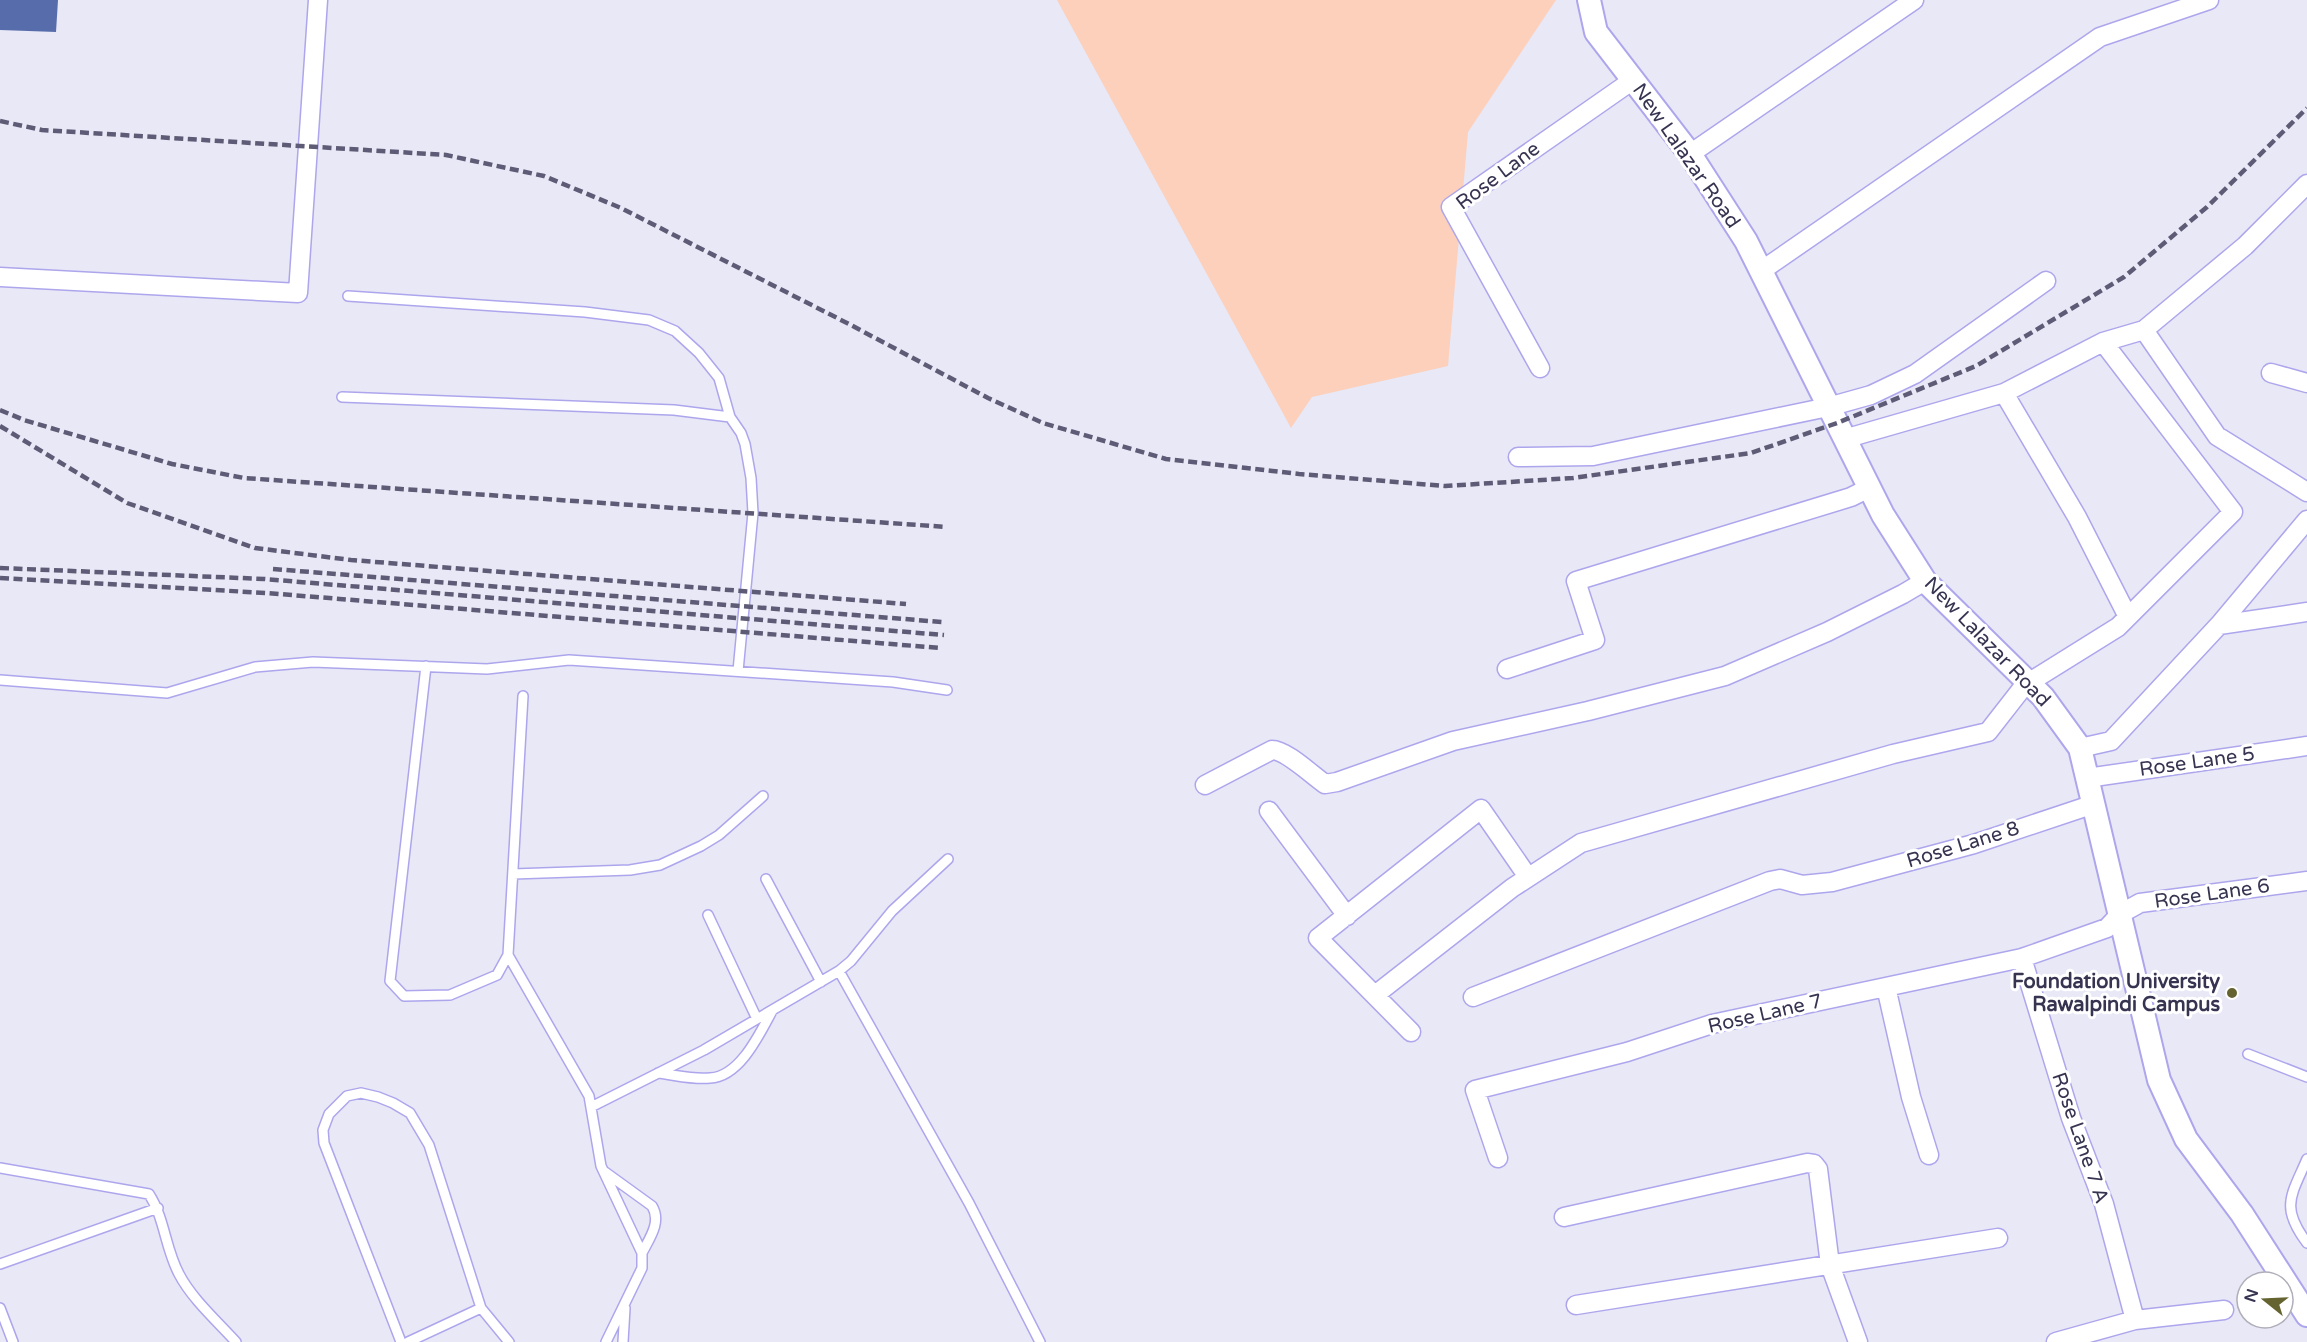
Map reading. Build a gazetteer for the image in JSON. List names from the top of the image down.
{
  "streets": {
    "street": [
      "New Lalazar Road",
      "Rose Lane",
      "Rose Lane 5",
      "Rose Lane 8",
      "Rose Lane 6",
      "Rose Lane 7",
      "Rose Lane 7 A"
    ]
  },
  "crossings": [
    ["New Lalazar Road", "Rose Lane"],
    ["New Lalazar Road", "Rose Lane 5"],
    ["New Lalazar Road", "Rose Lane 8"],
    ["New Lalazar Road", "Rose Lane 6"],
    ["New Lalazar Road", "Rose Lane 7"],
    ["Rose Lane 6", "Rose Lane 7"],
    ["Rose Lane 7", "Rose Lane 7 A"]
  ],
  "places": ["Foundation University Rawalpindi Campus"],
  "north": "left"
}
